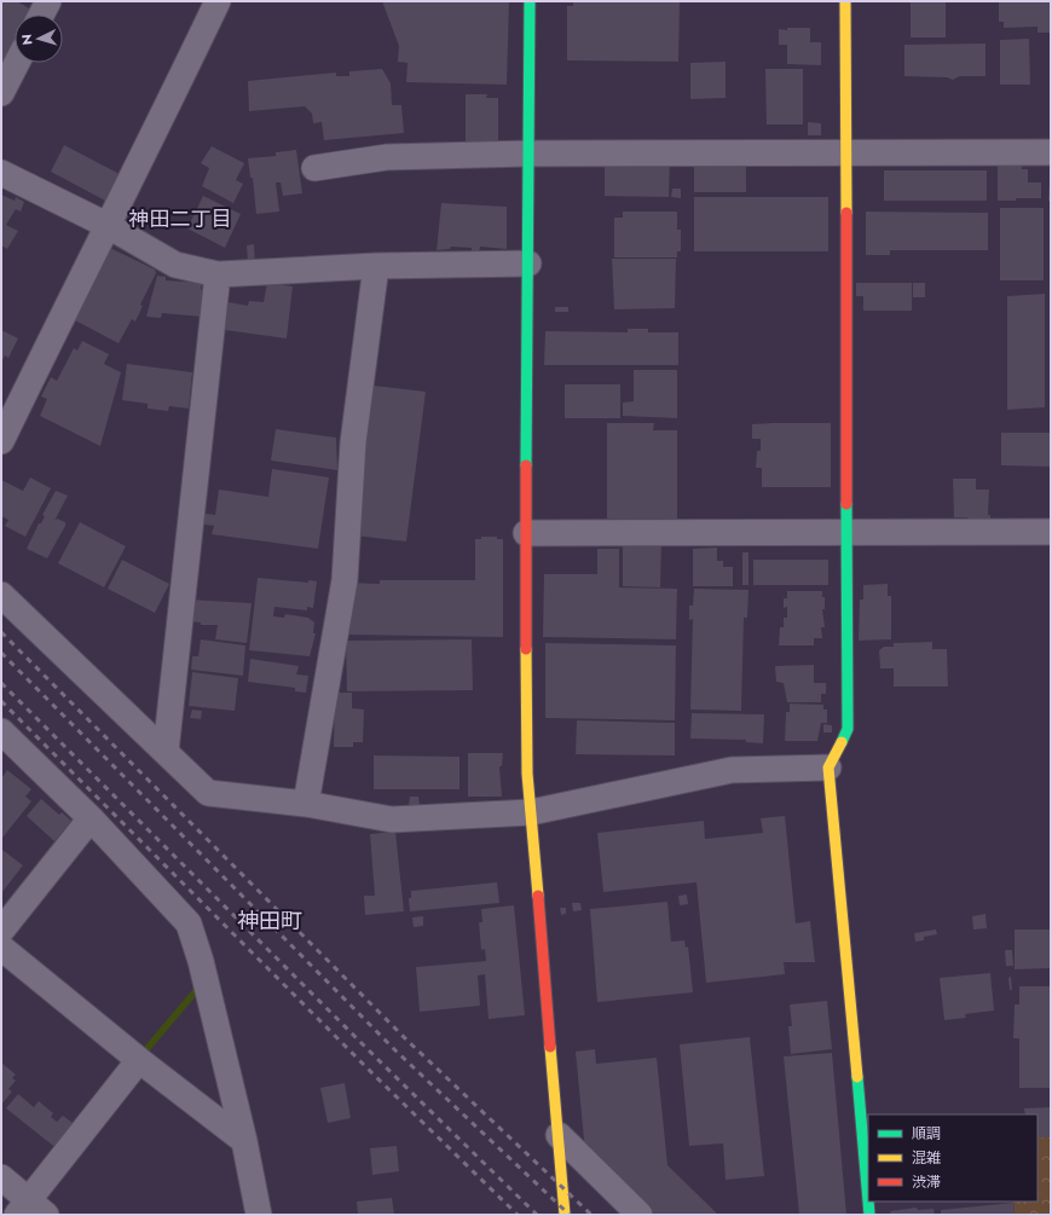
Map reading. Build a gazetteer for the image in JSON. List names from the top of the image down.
{
  "districts": ["神田二丁目", "神田町"],
  "legend": ["順調", "混雑", "渋滞"],
  "north": "left"
}
